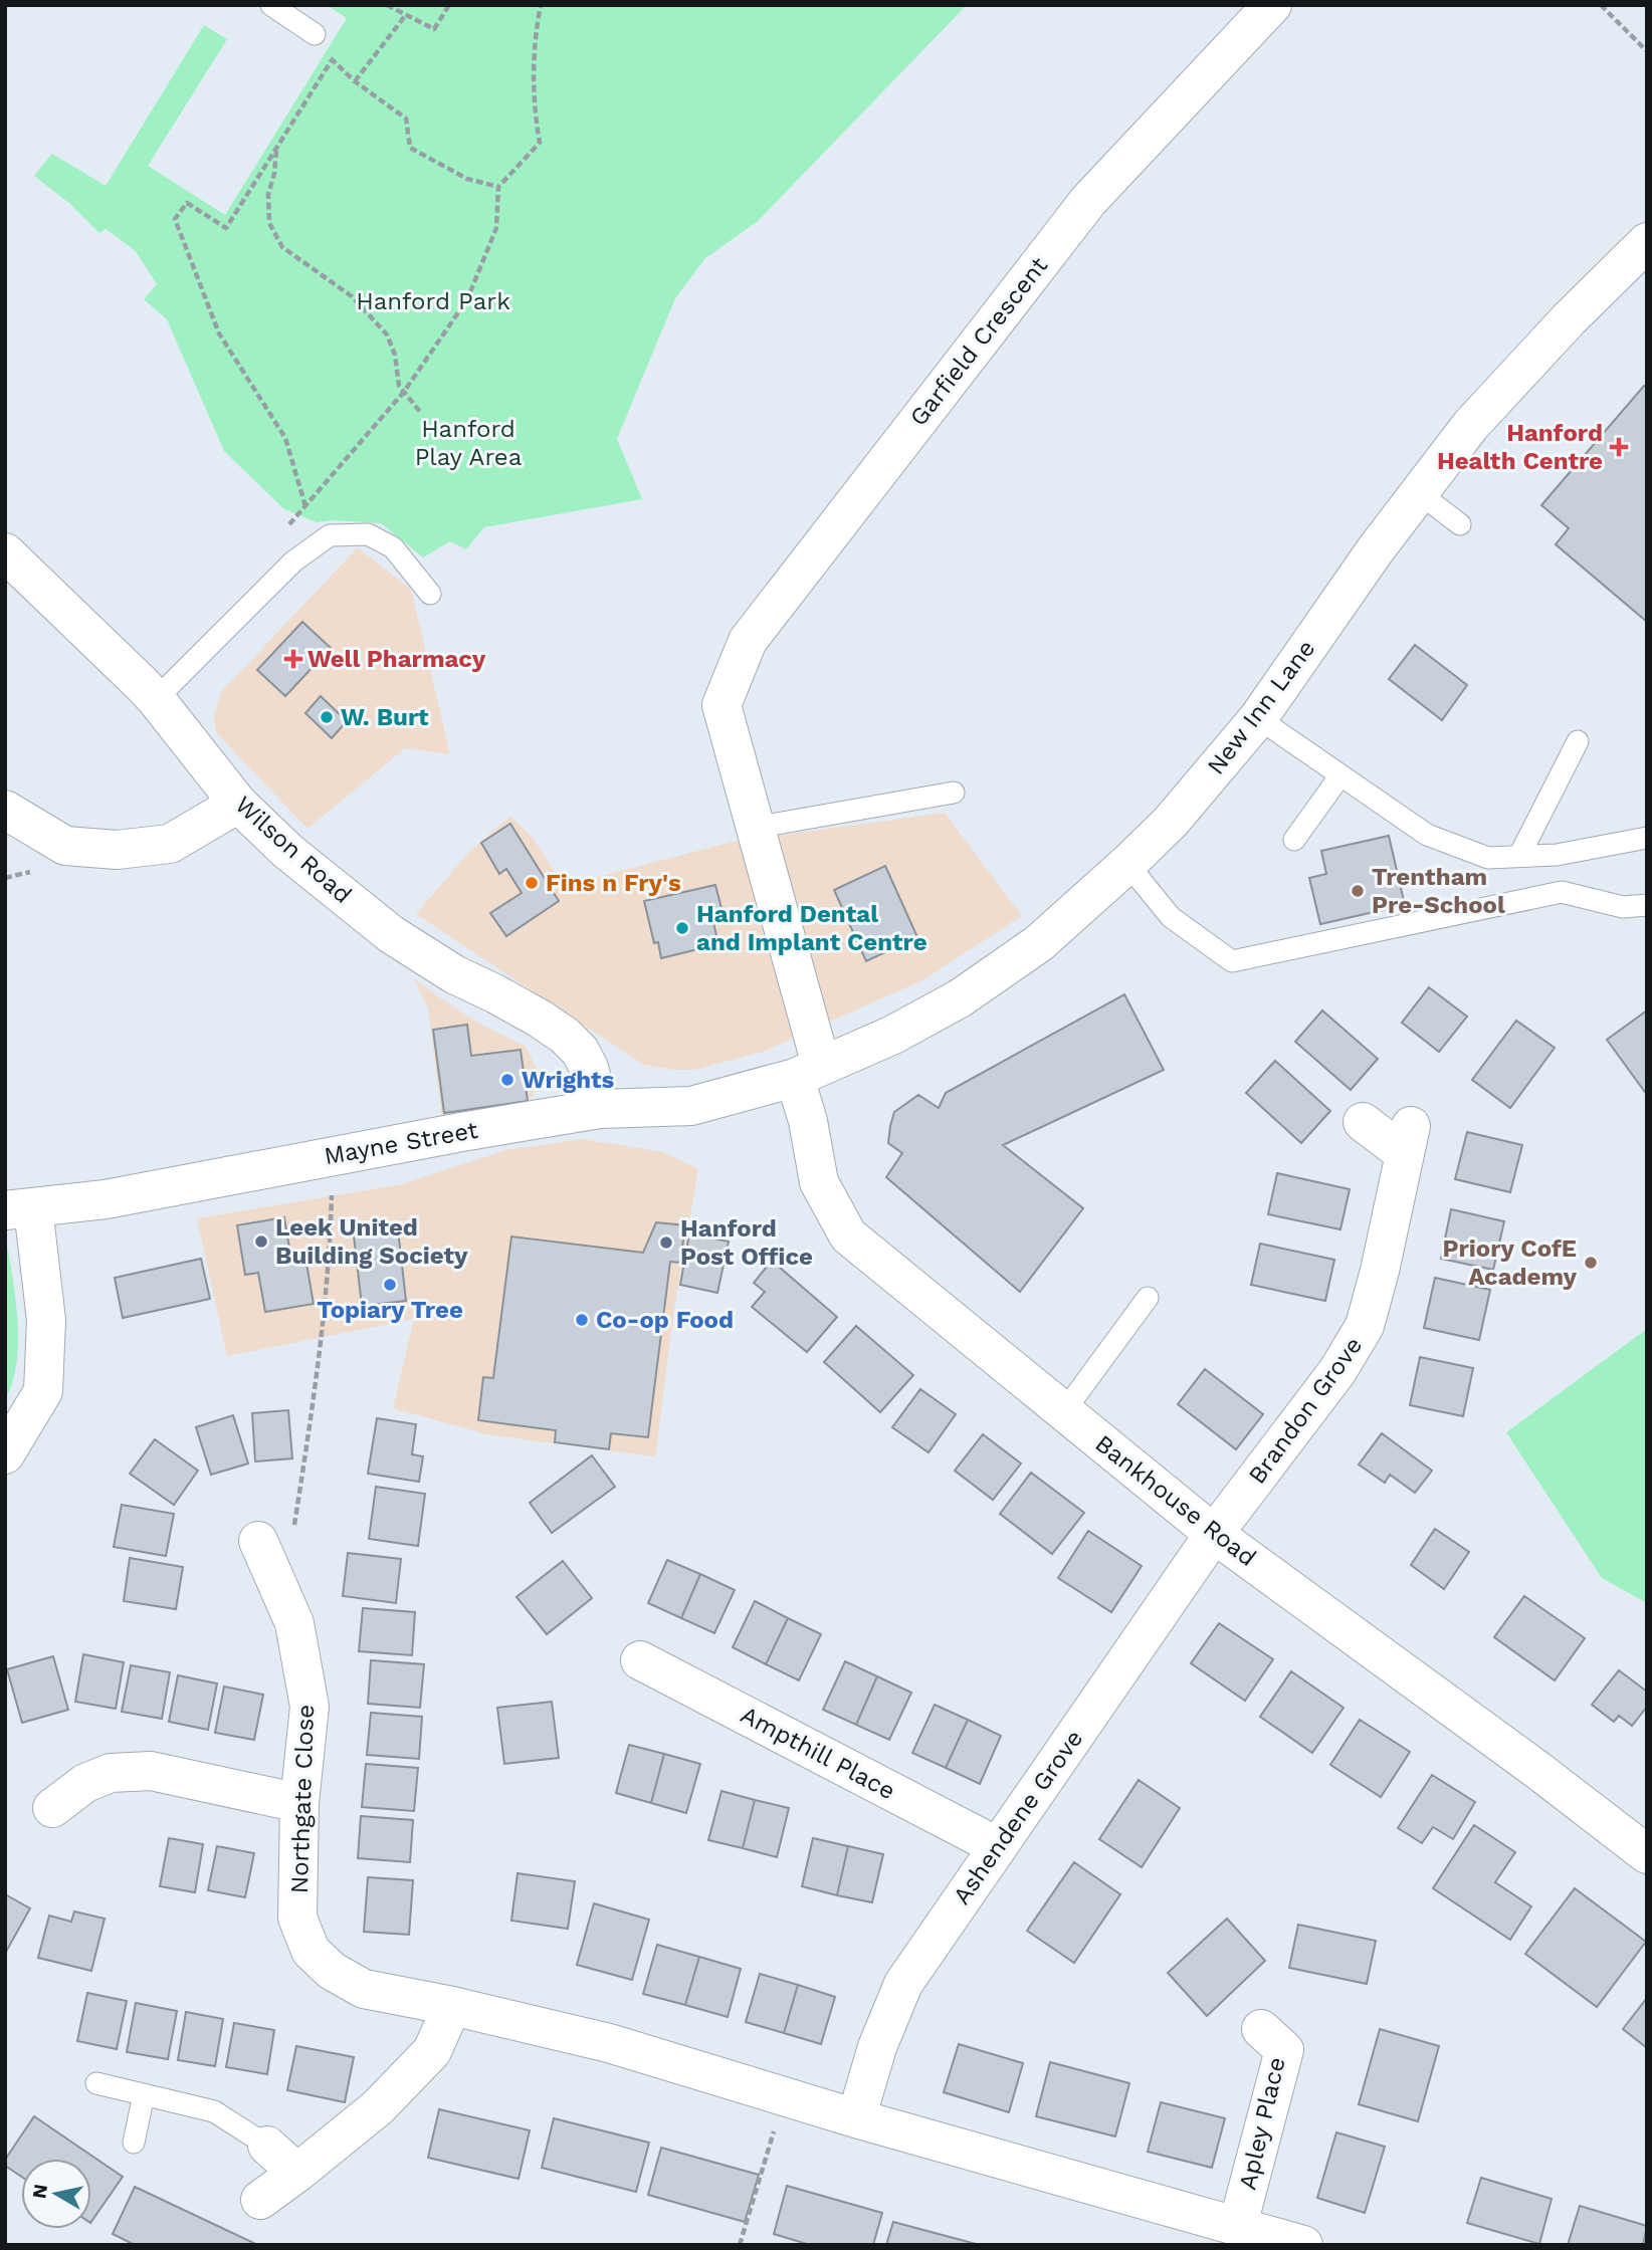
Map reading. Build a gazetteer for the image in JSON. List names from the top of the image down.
{
  "streets": {
    "street": [
      "Garfield Crescent",
      "New Inn Lane",
      "Wilson Road",
      "Mayne Street",
      "Brandon Grove",
      "Bankhouse Road",
      "Ampthill Place",
      "Northgate Close",
      "Ashendene Grove",
      "Apley Place"
    ]
  },
  "crossings": [
    ["Garfield Crescent", "Bankhouse Road"],
    ["New Inn Lane", "Mayne Street"],
    ["New Inn Lane", "Bankhouse Road"],
    ["Wilson Road", "Mayne Street"],
    ["Mayne Street", "Bankhouse Road"],
    ["Brandon Grove", "Bankhouse Road"],
    ["Brandon Grove", "Ashendene Grove"],
    ["Bankhouse Road", "Ashendene Grove"],
    ["Ampthill Place", "Ashendene Grove"]
  ],
  "parks": ["Hanford Park", "Hanford Play Area"],
  "places": {
    "health": ["Hanford Health Centre", "Well Pharmacy"],
    "other": [
      "W. Burt",
      "Fins n Fry's",
      "Trentham Pre-School",
      "Hanford Dental and Implant Centre",
      "Wrights",
      "Leek United Building Society",
      "Hanford Post Office",
      "Priory CofE Academy",
      "Topiary Tree",
      "Co-op Food"
    ]
  },
  "north": "left"
}
